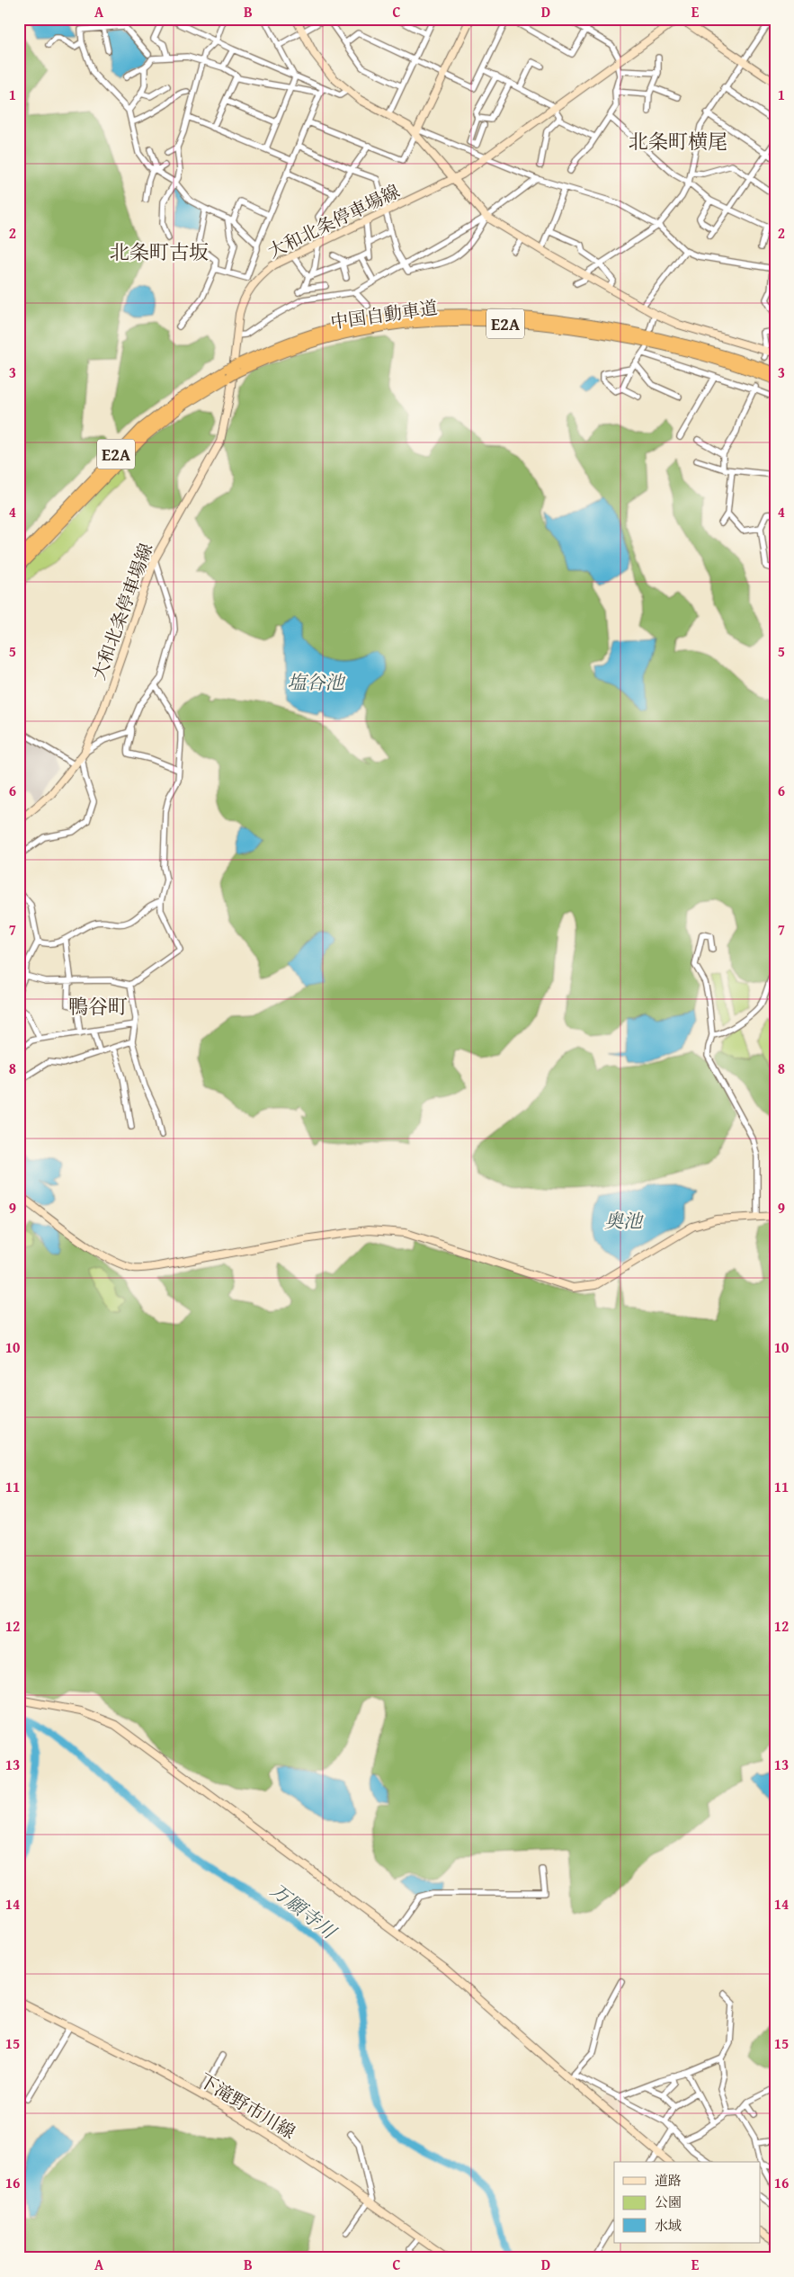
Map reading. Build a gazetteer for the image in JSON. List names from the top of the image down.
{
  "streets": {
    "highway": ["中国自動車道", "E2A"],
    "street": ["大和北条停車場線", "下滝野市川線"]
  },
  "districts": ["北条町横尾", "北条町古坂", "鴨谷町"],
  "water": ["塩谷池", "奥池", "万願寺川"],
  "legend": ["道路", "公園", "水域"],
  "grid": {
    "columns": [
      "A",
      "B",
      "C",
      "D",
      "E"
    ],
    "rows": [
      "1",
      "2",
      "3",
      "4",
      "5",
      "6",
      "7",
      "8",
      "9",
      "10",
      "11",
      "12",
      "13",
      "14",
      "15",
      "16"
    ]
  }
}
